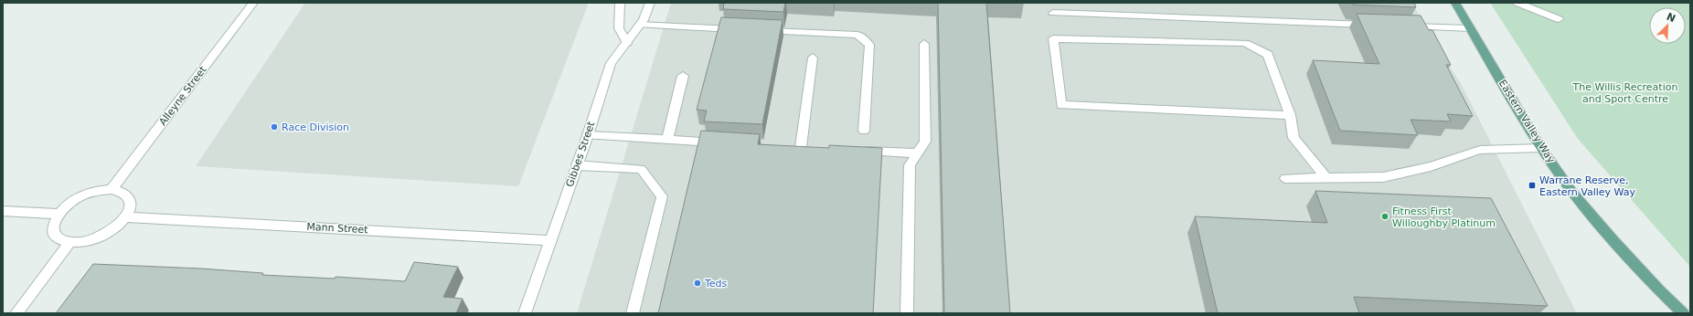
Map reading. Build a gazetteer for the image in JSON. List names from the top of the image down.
{
  "streets": {
    "main road": ["Eastern Valley Way"],
    "street": ["Alleyne Street", "Gibbes Street", "Mann Street"]
  },
  "crossings": [
    ["Gibbes Street", "Mann Street"]
  ],
  "parks": ["The Willis Recreation and Sport Centre"],
  "places": {
    "other": ["Race Division", "Fitness First Willoughby Platinum", "Teds"],
    "transit": ["Warrane Reserve, Eastern Valley Way"]
  },
  "north": "top right"
}
